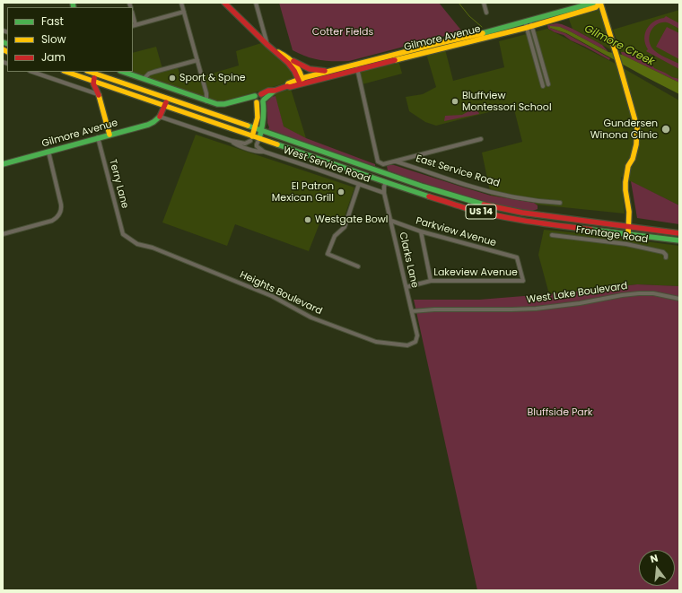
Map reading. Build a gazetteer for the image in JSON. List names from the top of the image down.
{
  "streets": {
    "main road": ["Gilmore Avenue", "US 14"],
    "street": [
      "West Service Road",
      "East Service Road",
      "Terry Lane",
      "Parkview Avenue",
      "Frontage Road",
      "Clarks Lane",
      "Lakeview Avenue",
      "Heights Boulevard",
      "West Lake Boulevard"
    ]
  },
  "crossings": [
    ["Gilmore Avenue", "West Service Road"],
    ["Gilmore Avenue", "Terry Lane"],
    ["Gilmore Avenue", "US 14"],
    ["West Service Road", "US 14"],
    ["West Service Road", "Clarks Lane"],
    ["Terry Lane", "Heights Boulevard"],
    ["US 14", "Clarks Lane"],
    ["Parkview Avenue", "Clarks Lane"],
    ["Parkview Avenue", "Lakeview Avenue"],
    ["Clarks Lane", "Lakeview Avenue"],
    ["Clarks Lane", "Heights Boulevard"],
    ["Clarks Lane", "West Lake Boulevard"]
  ],
  "water": ["Gilmore Creek"],
  "parks": ["Cotter Fields", "Bluffside Park"],
  "places": [
    "Sport & Spine",
    "Bluffview Montessori School",
    "Gundersen Winona Clinic",
    "El Patron Mexican Grill",
    "Westgate Bowl"
  ],
  "legend": ["Fast", "Slow", "Jam"],
  "north": "top"
}
